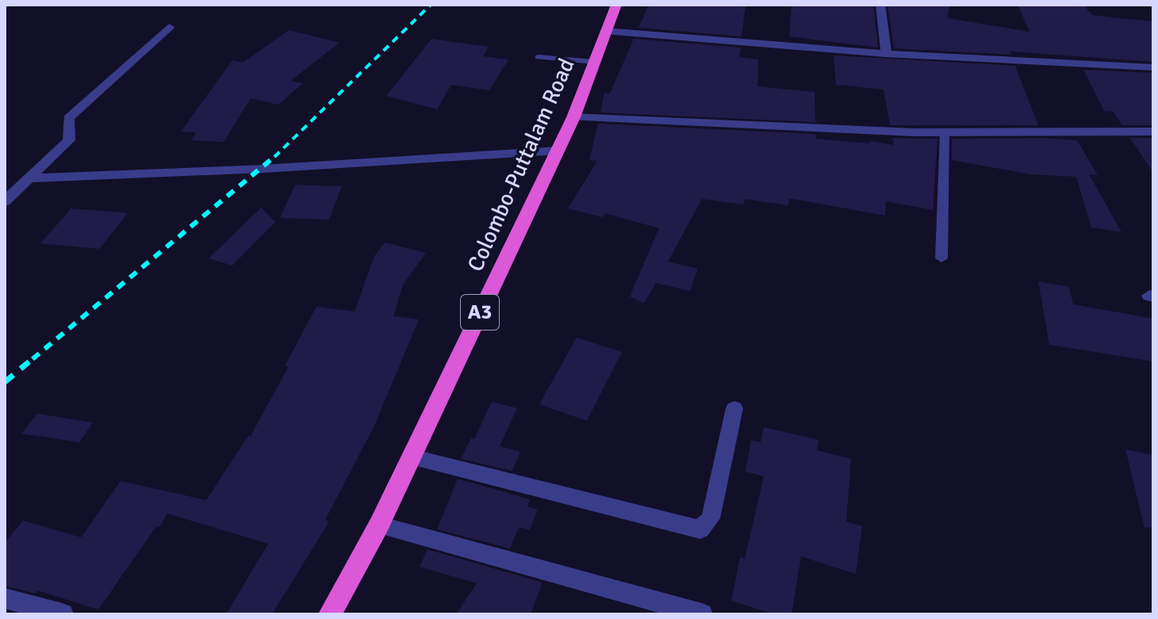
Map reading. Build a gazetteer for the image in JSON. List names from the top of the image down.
{
  "streets": {
    "highway": ["Colombo-Puttalam Road", "A3"]
  }
}
